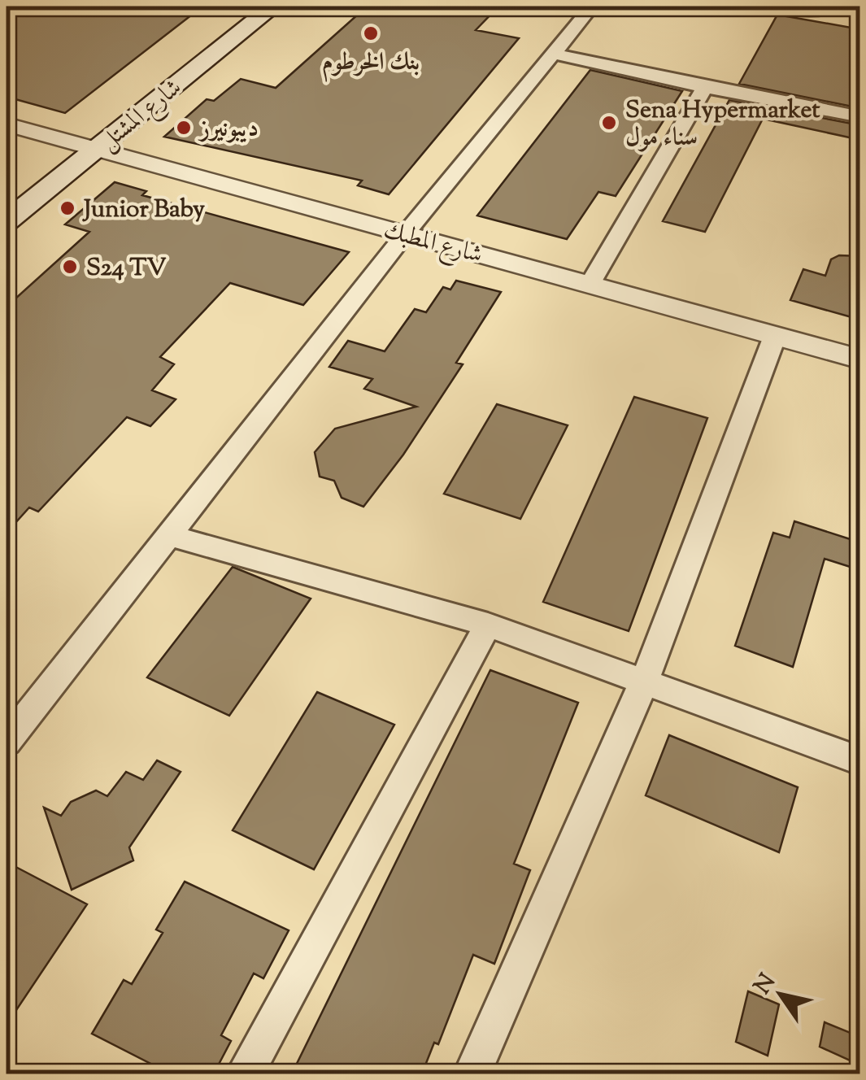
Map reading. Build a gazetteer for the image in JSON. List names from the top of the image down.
{
  "streets": {
    "main road": ["شارع المشتل"],
    "street": ["شارع المطبك"]
  },
  "crossings": [
    ["شارع المشتل", "شارع المطبك"]
  ],
  "places": [
    "بنك الخرطوم",
    "Sena Hypermarket سناء مول",
    "ديبونيرز",
    "Junior Baby",
    "S24 TV"
  ],
  "north": "top left"
}
